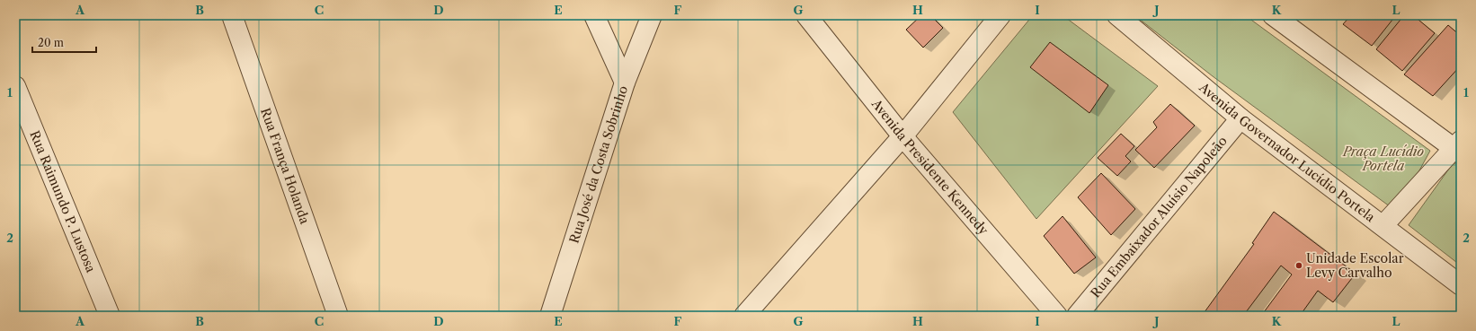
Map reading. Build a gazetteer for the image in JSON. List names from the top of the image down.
{
  "streets": {
    "street": [
      "Avenida Governador Lucídio Portela",
      "Rua França Holanda",
      "Rua José da Costa Sobrinho",
      "Avenida Presidente Kennedy",
      "Rua Raimundo P. Lustosa",
      "Rua Embaixador Aluísio Napoleão"
    ]
  },
  "crossings": [
    ["Avenida Governador Lucídio Portela", "Rua Embaixador Aluísio Napoleão"]
  ],
  "parks": ["Praça Lucídio Portela"],
  "places": ["Unidade Escolar Levy Carvalho"],
  "scale_bar": "20 m",
  "grid": {
    "columns": [
      "A",
      "B",
      "C",
      "D",
      "E",
      "F",
      "G",
      "H",
      "I",
      "J",
      "K",
      "L"
    ],
    "rows": ["1", "2"]
  }
}
